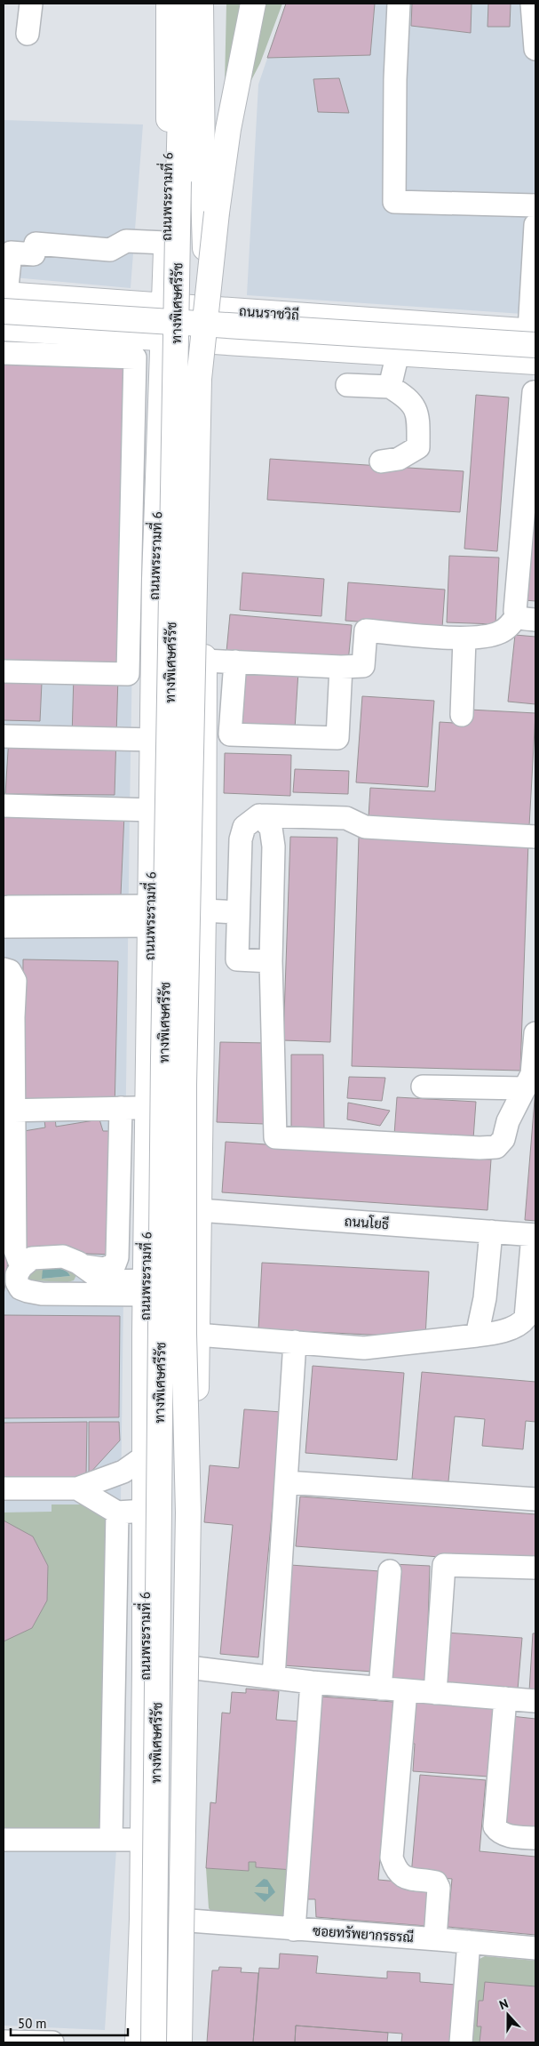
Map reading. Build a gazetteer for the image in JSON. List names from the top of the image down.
{
  "streets": {
    "main road": ["ถนนพระรามที่ 6", "ทางพิเศษศรีรัช", "ถนนราชวิถี"],
    "street": ["ถนนโยธี", "ซอยทรัพยากรธรณี"]
  },
  "crossings": [
    ["ถนนพระรามที่ 6", "ถนนราชวิถี"]
  ],
  "scale_bar": "50 m",
  "north": "top"
}
